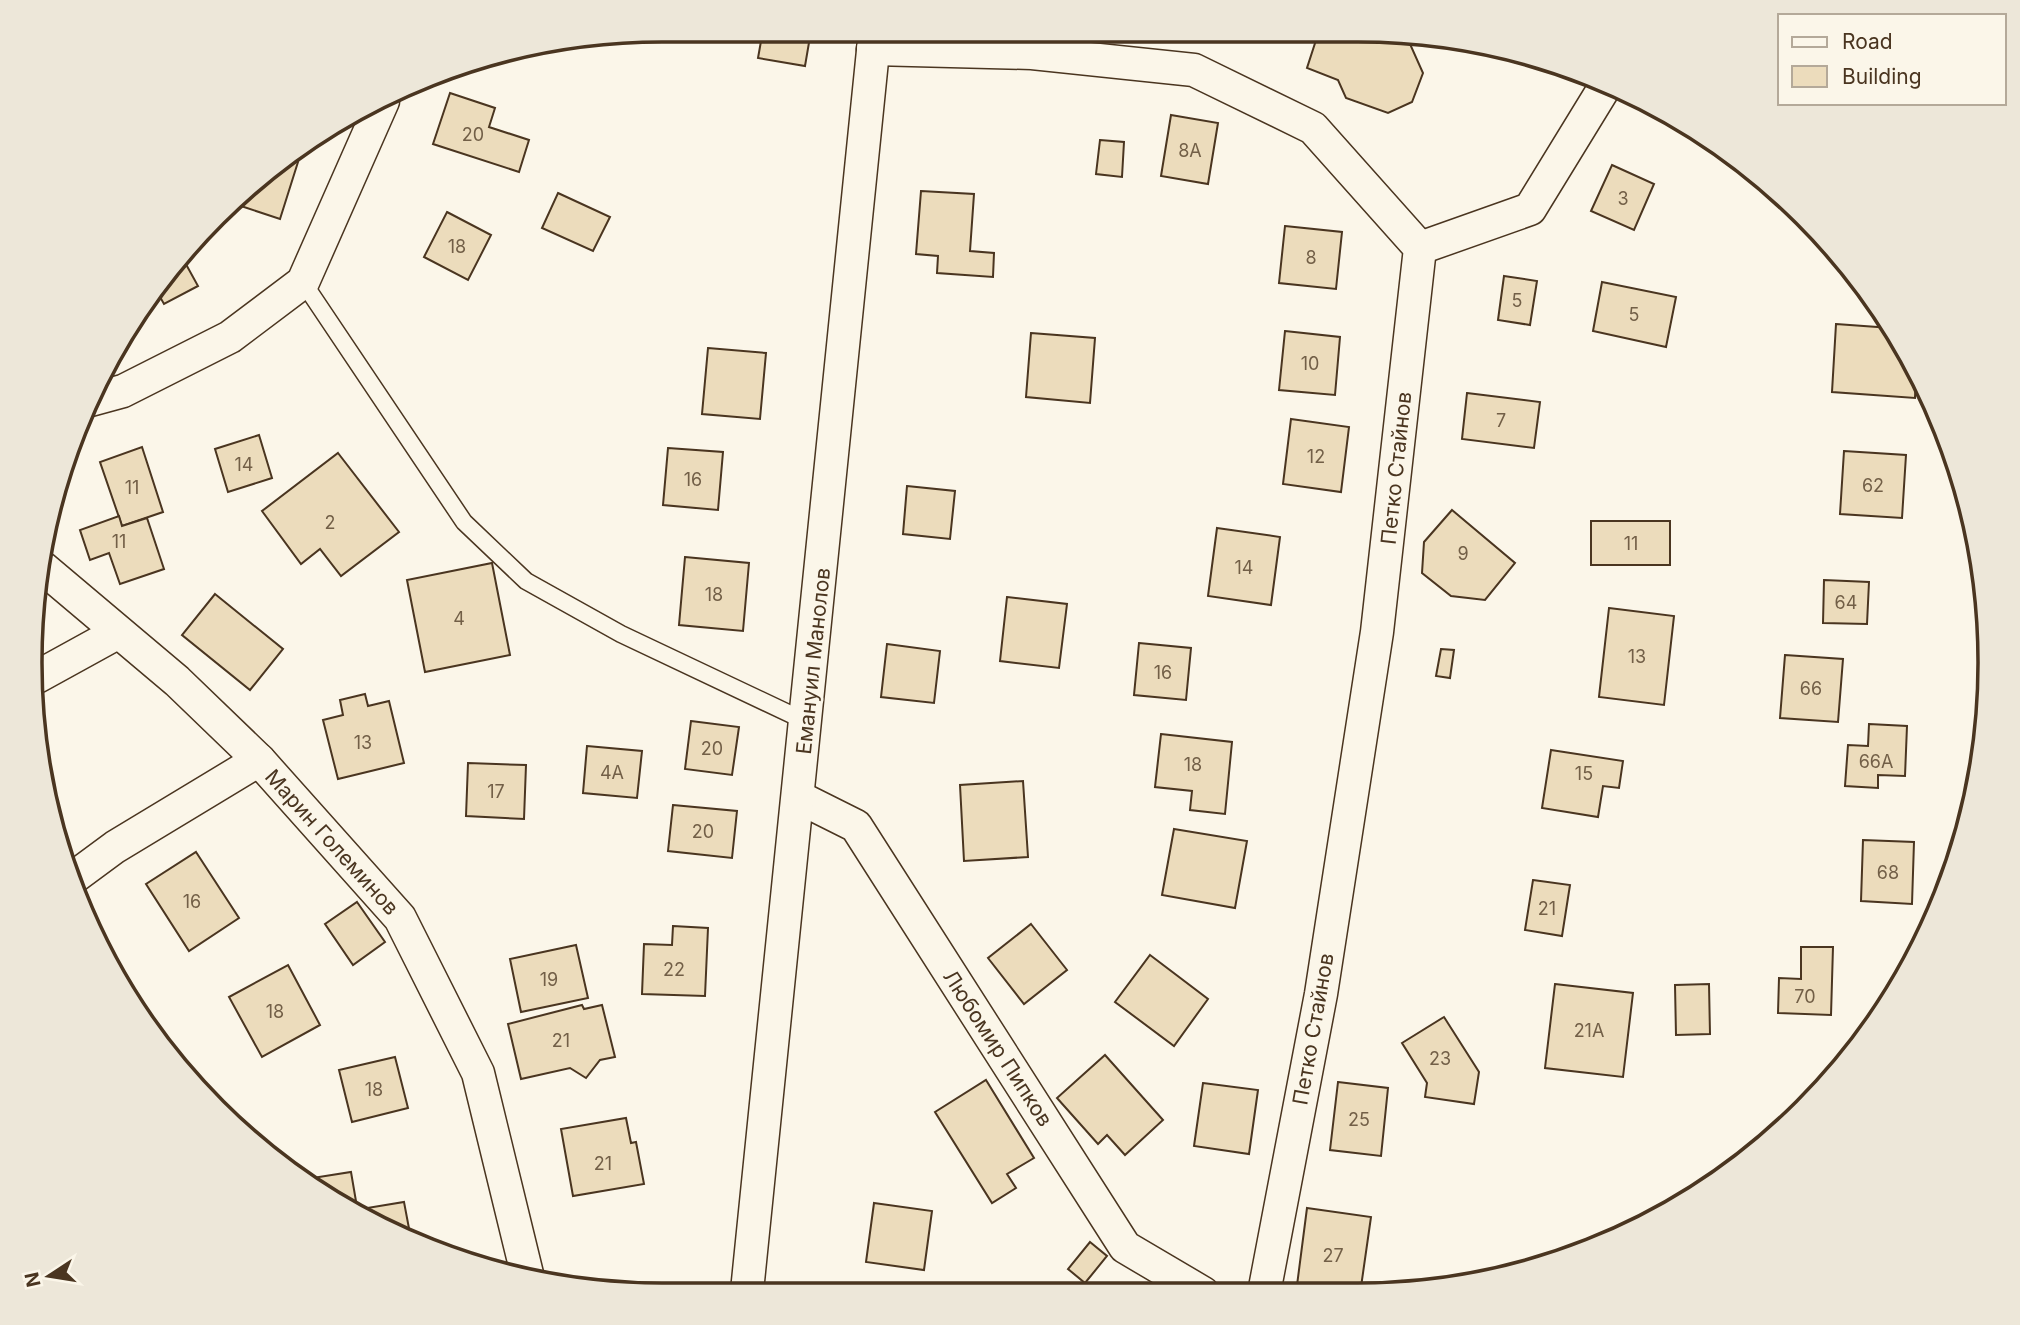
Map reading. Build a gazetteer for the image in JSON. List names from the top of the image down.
{
  "streets": {
    "street": [
      "Петко Стайнов",
      "Емануил Манолов",
      "Марин Големинов",
      "Любомир Пипков"
    ]
  },
  "crossings": [
    ["Емануил Манолов", "Любомир Пипков"]
  ],
  "house_numbers": [
    "20",
    "8А",
    "3",
    "18",
    "8",
    "5",
    "5",
    "10",
    "7",
    "12",
    "14",
    "16",
    "62",
    "11",
    "2",
    "11",
    "11",
    "9",
    "14",
    "18",
    "64",
    "4",
    "13",
    "16",
    "66",
    "13",
    "20",
    "66A",
    "18",
    "4А",
    "15",
    "17",
    "20",
    "68",
    "16",
    "21",
    "22",
    "19",
    "70",
    "18",
    "21А",
    "21",
    "23",
    "18",
    "25",
    "21",
    "27"
  ],
  "legend": ["Road", "Building"],
  "north": "left"
}
